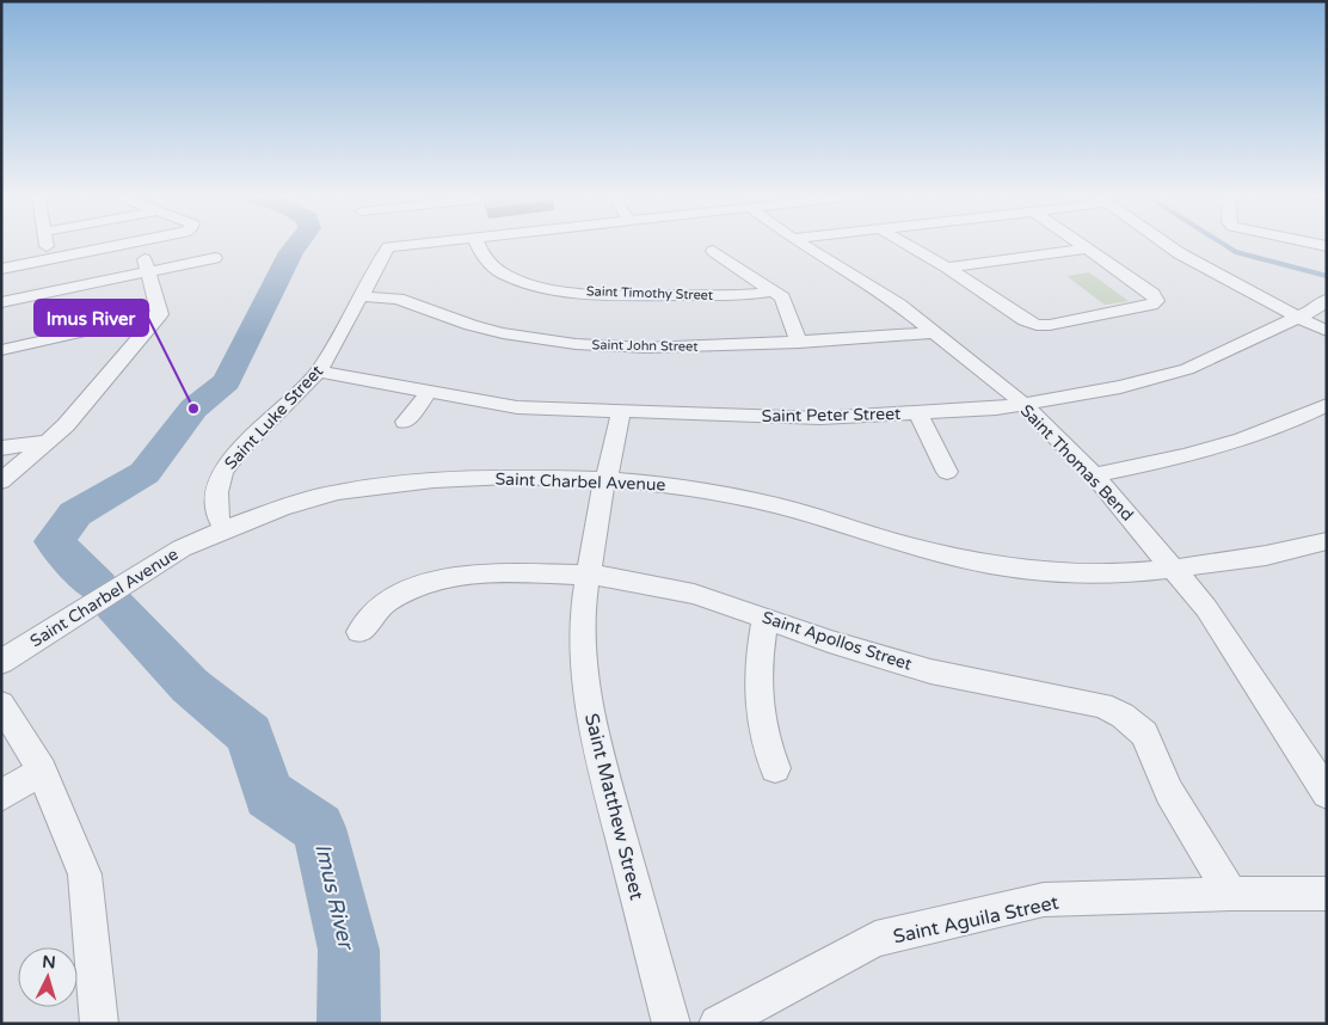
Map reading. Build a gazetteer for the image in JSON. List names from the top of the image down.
{
  "streets": {
    "street": [
      "Saint Timothy Street",
      "Saint John Street",
      "Saint Peter Street",
      "Saint Luke Street",
      "Saint Thomas Bend",
      "Saint Charbel Avenue",
      "Saint Apollos Street",
      "Saint Matthew Street",
      "Saint Aguila Street"
    ]
  },
  "crossings": [
    ["Saint John Street", "Saint Luke Street"],
    ["Saint John Street", "Saint Thomas Bend"],
    ["Saint Peter Street", "Saint Luke Street"],
    ["Saint Peter Street", "Saint Thomas Bend"],
    ["Saint Peter Street", "Saint Matthew Street"],
    ["Saint Luke Street", "Saint Charbel Avenue"],
    ["Saint Thomas Bend", "Saint Charbel Avenue"],
    ["Saint Charbel Avenue", "Saint Matthew Street"],
    ["Saint Apollos Street", "Saint Matthew Street"],
    ["Saint Apollos Street", "Saint Aguila Street"]
  ],
  "water": ["Imus River"],
  "places": ["Imus River"],
  "north": "top"
}
